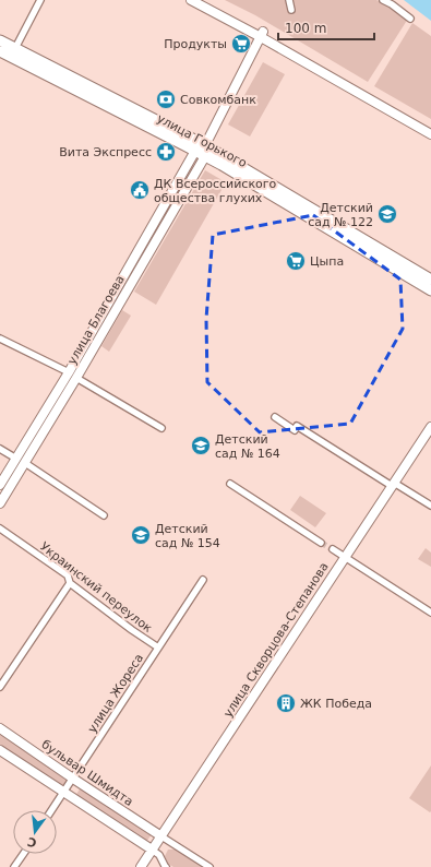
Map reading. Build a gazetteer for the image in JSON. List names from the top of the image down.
{
  "streets": {
    "main road": [
      "улица Горького",
      "улица Благоева",
      "улица Скворцова-Степанова",
      "бульвар Шмидта"
    ],
    "street": ["Украинский переулок", "улица Жореса"]
  },
  "crossings": [
    ["улица Горького", "улица Благоева"],
    ["Украинский переулок", "улица Жореса"],
    ["улица Скворцова-Степанова", "бульвар Шмидта"],
    ["улица Жореса", "бульвар Шмидта"]
  ],
  "places": {
    "supermarket": ["Продукты", "Цыпа"],
    "bank": ["Совкомбанк"],
    "pharmacy": ["Вита Экспресс"],
    "public building": ["ДК Всероссийского общества глухих"],
    "school or university": ["Детский сад № 122", "Детский сад № 164", "Детский сад № 154"],
    "building": ["ЖК Победа"]
  },
  "scale_bar": "100 m",
  "north": "bottom"
}
